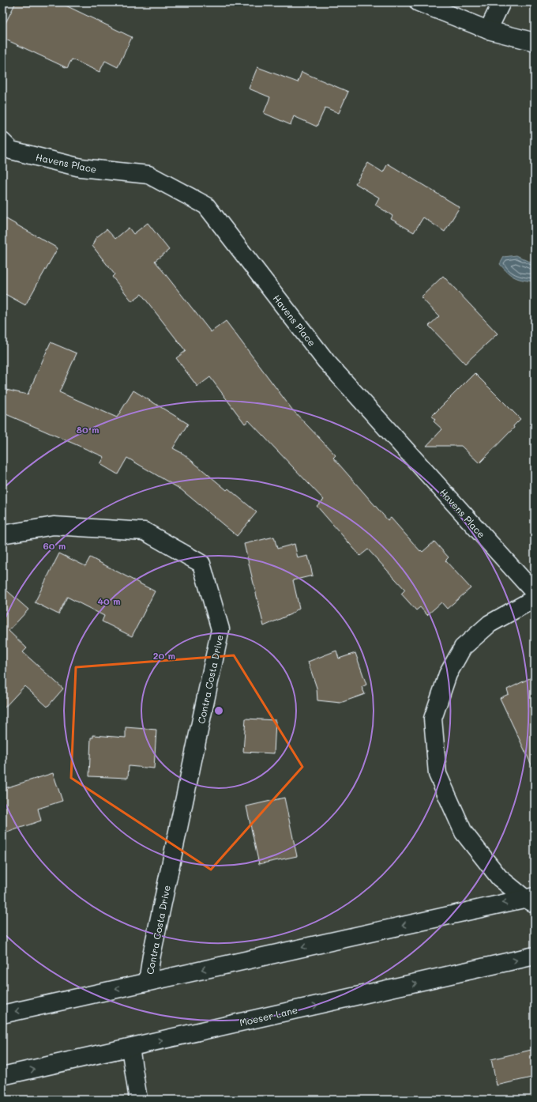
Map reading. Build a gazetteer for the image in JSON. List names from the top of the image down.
{
  "streets": {
    "street": ["Havens Place", "Contra Costa Drive", "Moeser Lane"]
  },
  "rings": [
    "80 m",
    "60 m",
    "40 m",
    "20 m"
  ]
}
